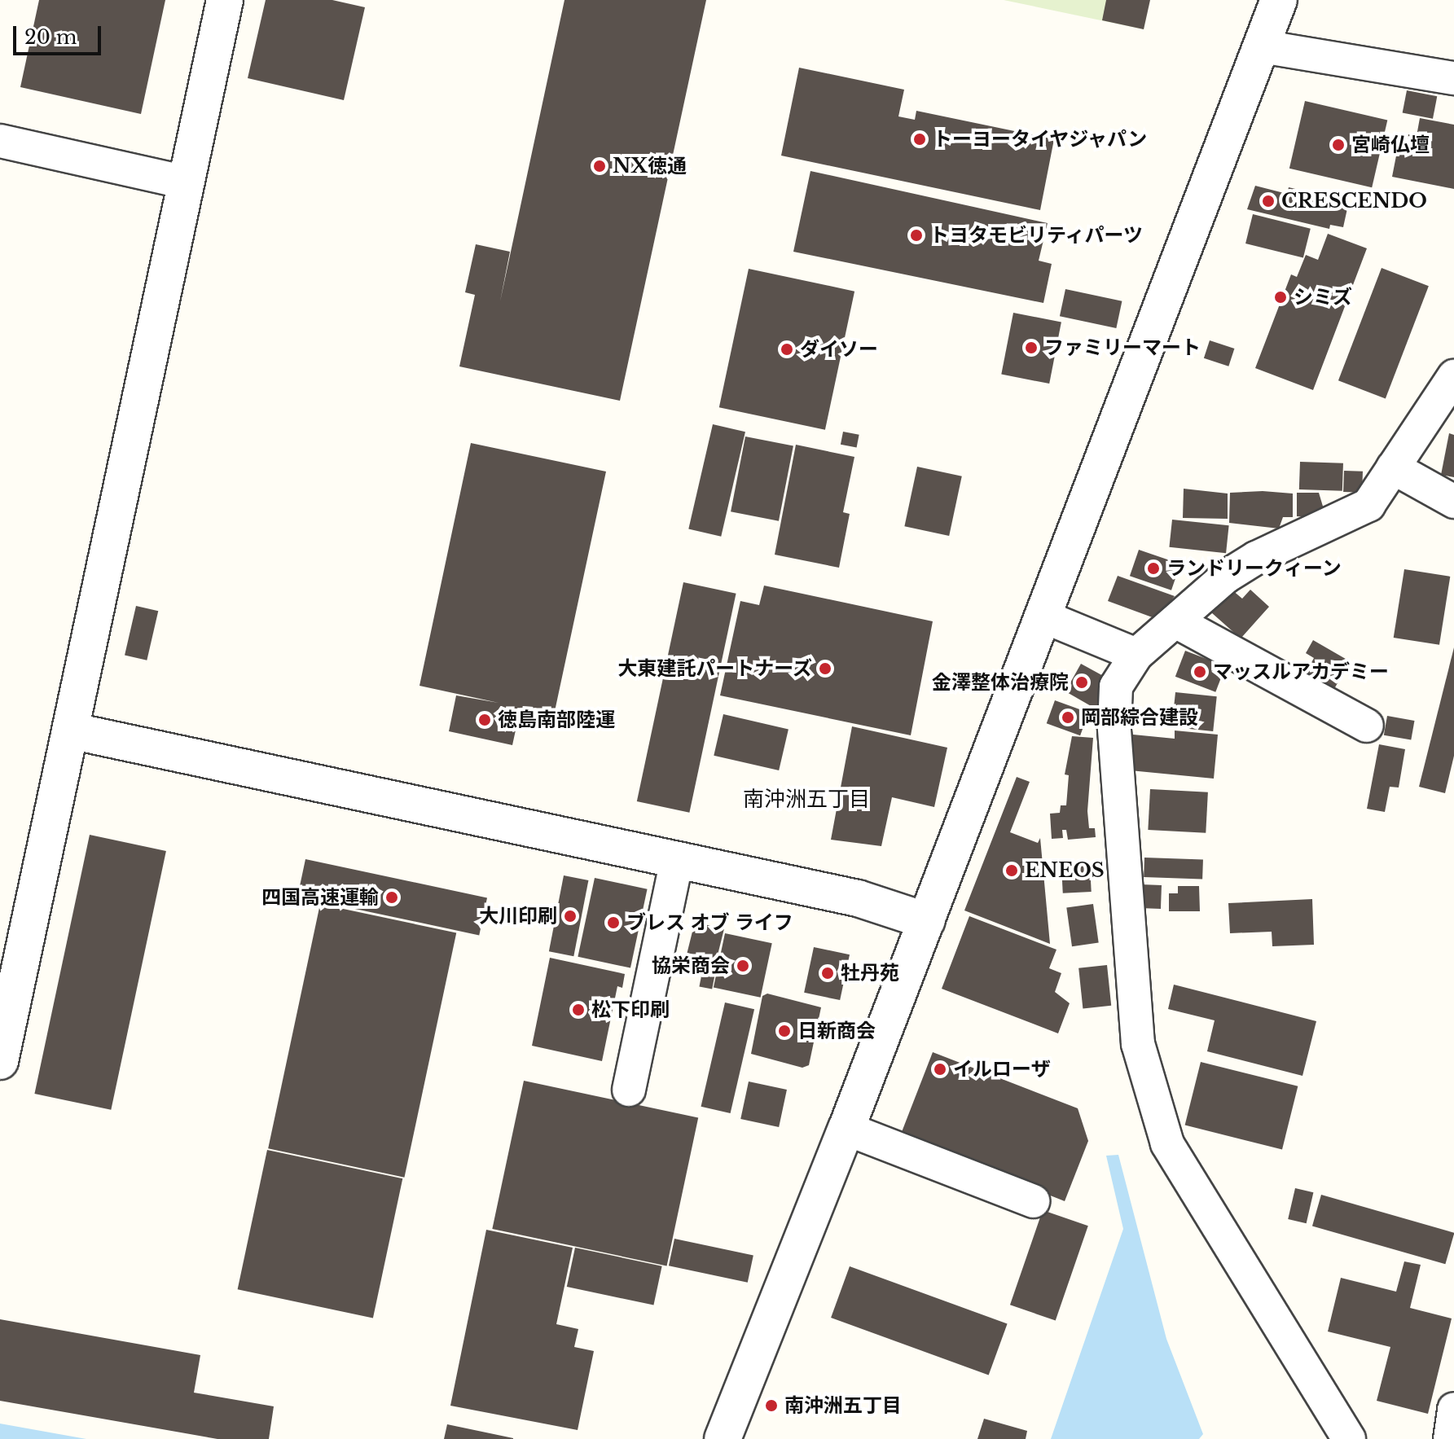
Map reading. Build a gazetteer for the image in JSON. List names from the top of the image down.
{
  "districts": ["南沖洲五丁目"],
  "places": [
    "トーヨータイヤジャパン",
    "宮崎仏壇",
    "NX徳通",
    "CRESCENDO",
    "トヨタモビリティパーツ",
    "シミズ",
    "ファミリーマート",
    "ダイソー",
    "ランドリークィーン",
    "大東建託パートナーズ",
    "マッスルアカデミー",
    "金澤整体治療院",
    "岡部綜合建設",
    "徳島南部陸運",
    "ENEOS",
    "四国高速運輸",
    "大川印刷",
    "ブレス オブ ライフ",
    "協栄商会",
    "牡丹苑",
    "松下印刷",
    "日新商会",
    "イルローザ",
    "南沖洲五丁目"
  ],
  "scale_bar": "20 m"
}
